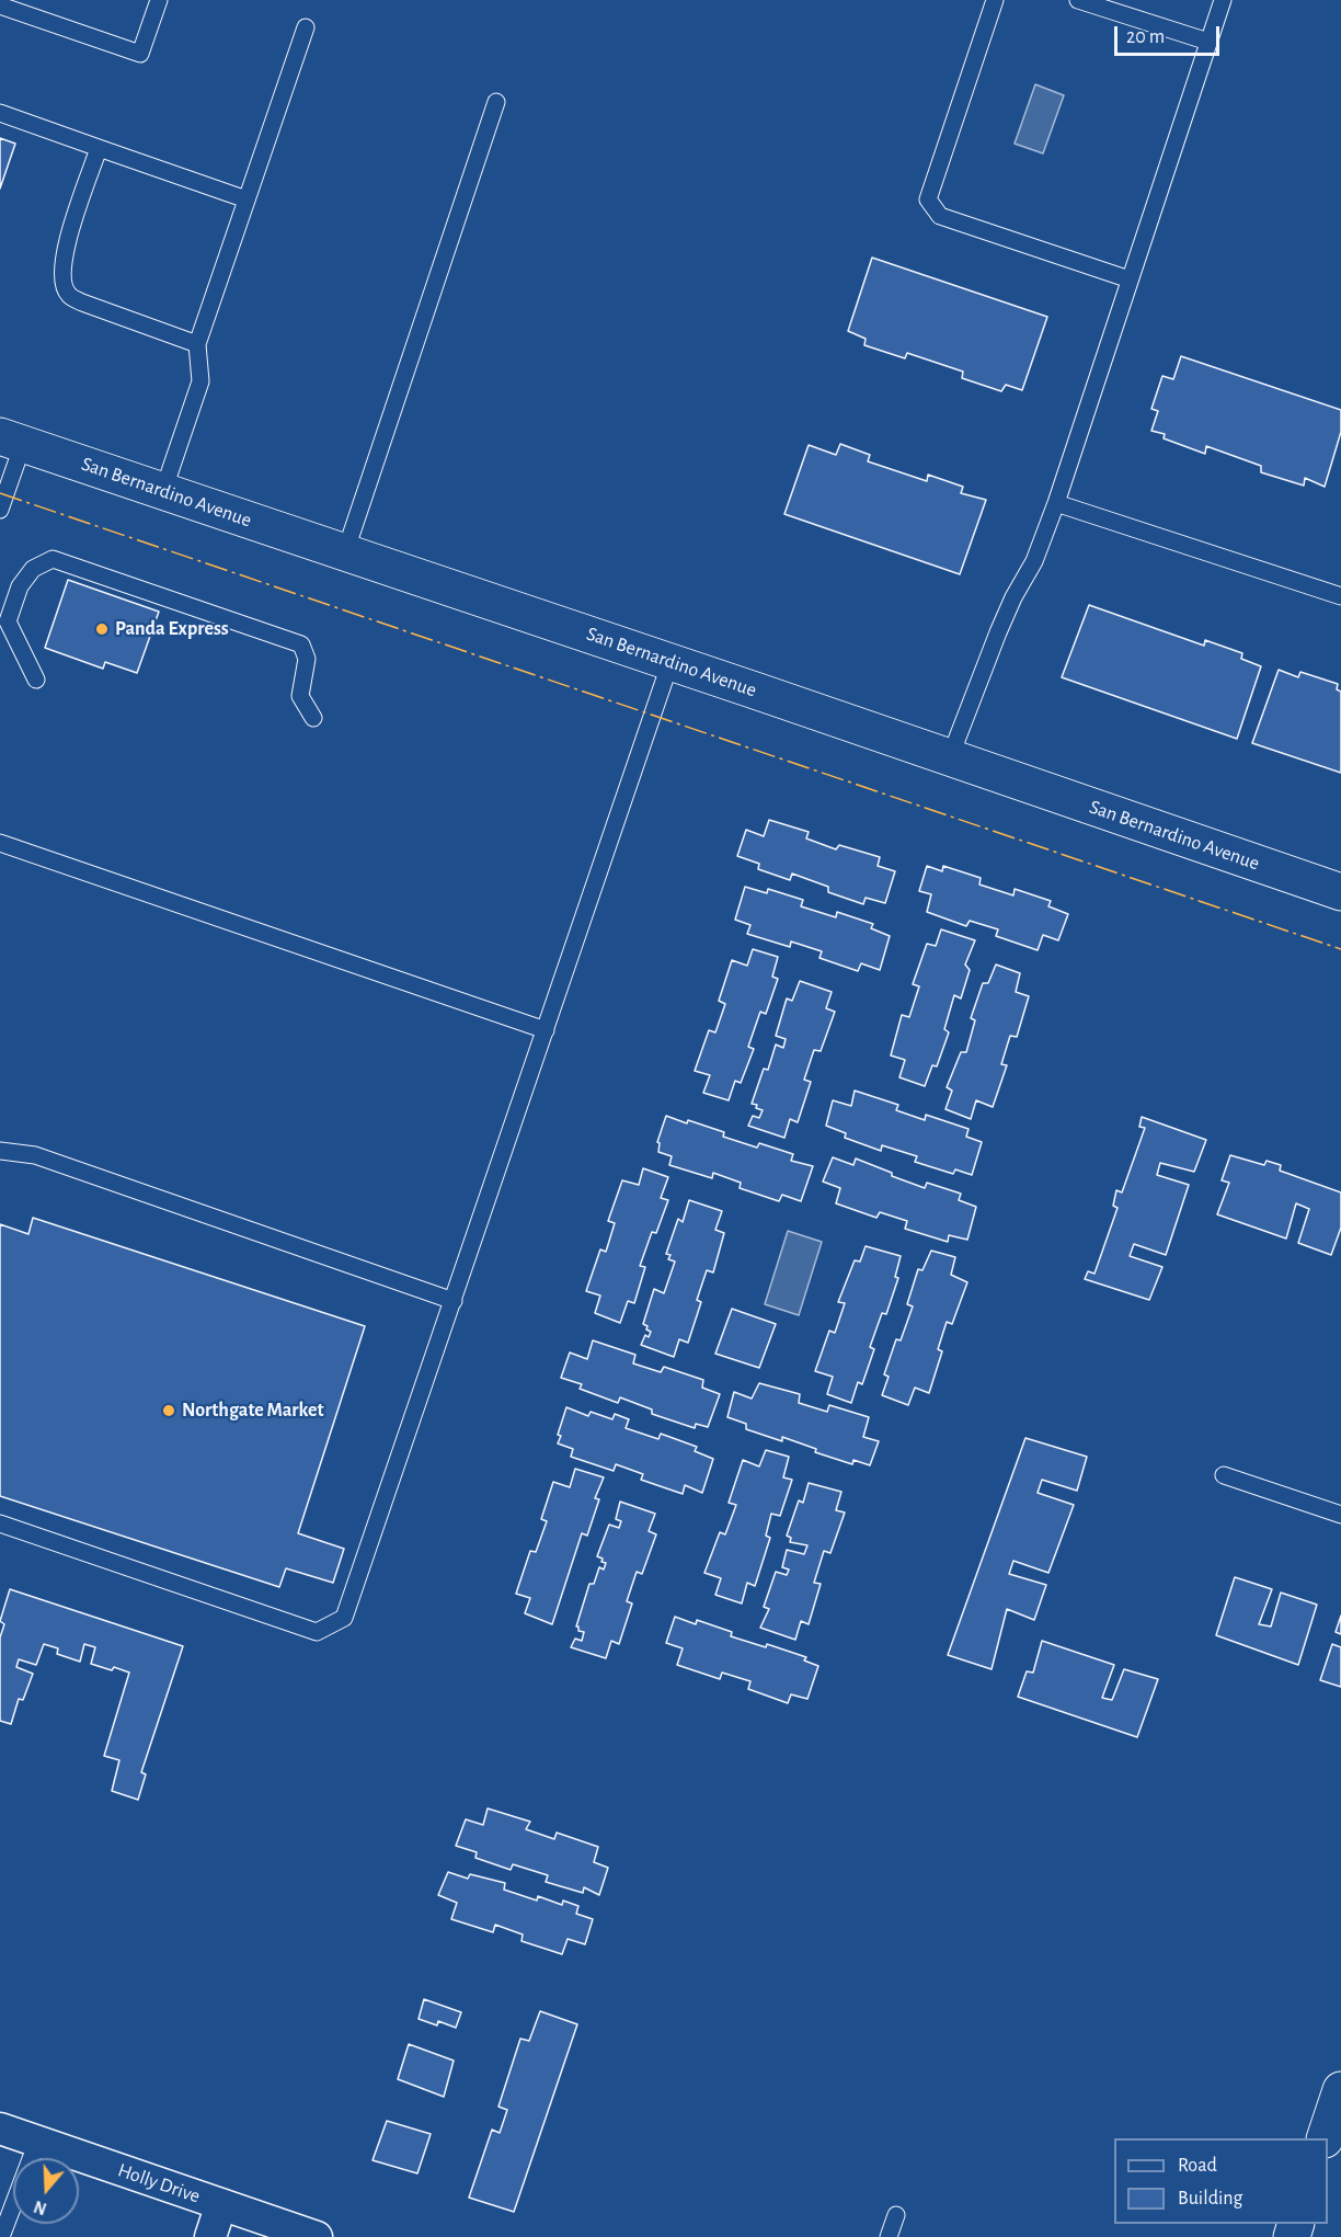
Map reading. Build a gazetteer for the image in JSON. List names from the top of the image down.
{
  "streets": {
    "main road": ["San Bernardino Avenue"],
    "street": ["Holly Drive"]
  },
  "places": ["Panda Express", "Northgate Market"],
  "legend": ["Road", "Building"],
  "scale_bar": "20 m",
  "north": "bottom"
}
